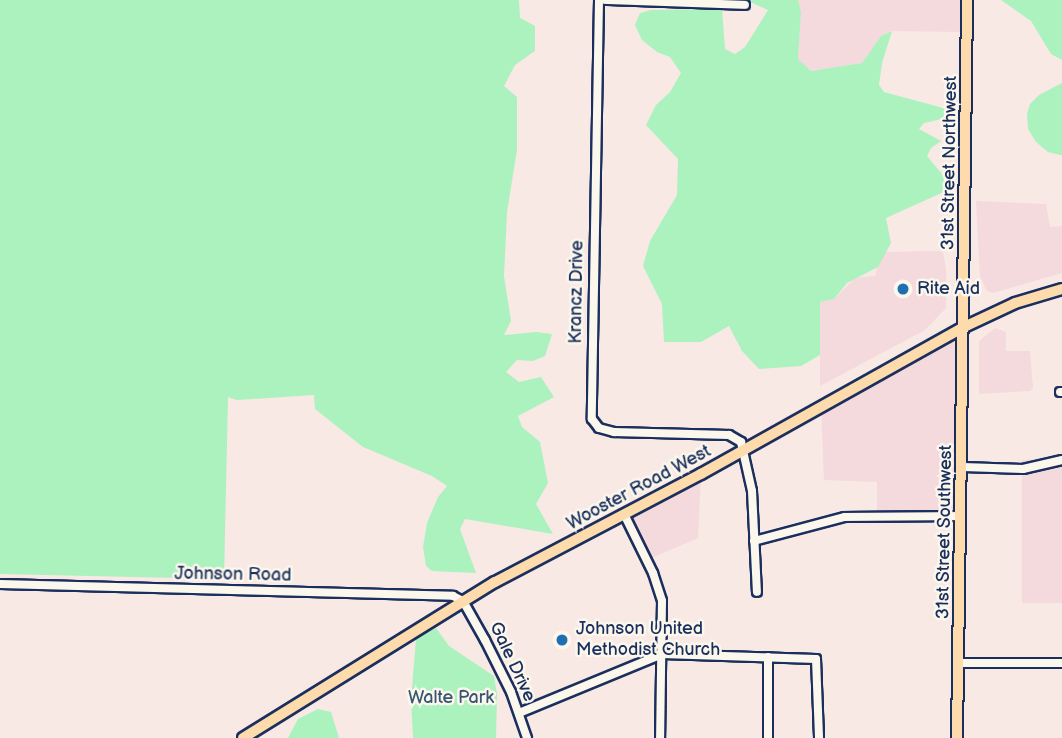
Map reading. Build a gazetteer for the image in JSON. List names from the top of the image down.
{
  "streets": {
    "main road": ["31st Street Northwest", "Wooster Road West", "31st Street Southwest"],
    "street": ["Krancz Drive", "Johnson Road", "Gale Drive"]
  },
  "crossings": [
    ["31st Street Northwest", "Wooster Road West"],
    ["31st Street Northwest", "31st Street Southwest"],
    ["Krancz Drive", "Wooster Road West"],
    ["Wooster Road West", "31st Street Southwest"],
    ["Wooster Road West", "Johnson Road"],
    ["Wooster Road West", "Gale Drive"],
    ["Johnson Road", "Gale Drive"]
  ],
  "parks": ["Walte Park"],
  "places": ["Rite Aid", "Johnson United Methodist Church"]
}
